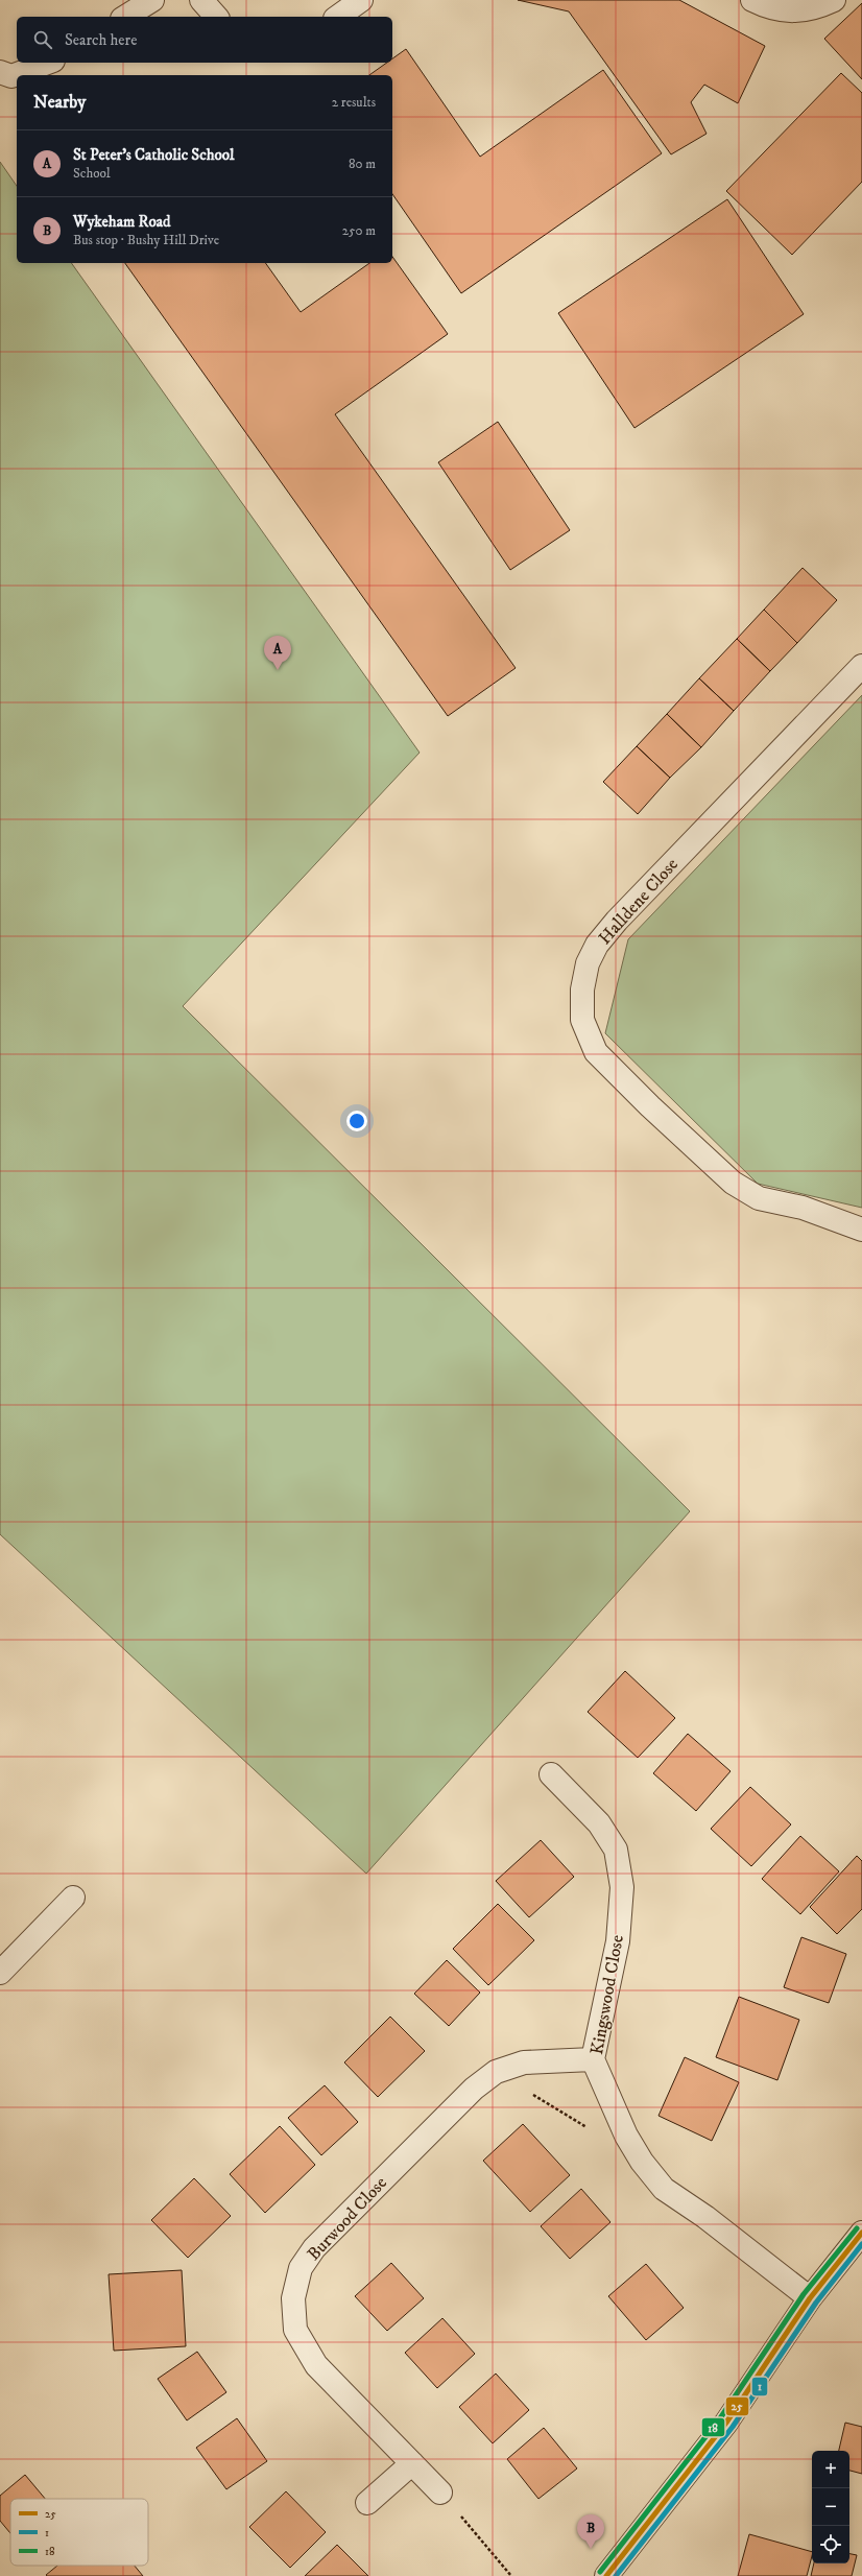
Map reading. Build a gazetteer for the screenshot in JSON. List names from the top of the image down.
{
  "streets": {
    "street": ["Halldene Close", "Kingswood Close", "Burwood Close"]
  },
  "crossings": [
    ["Kingswood Close", "Burwood Close"]
  ],
  "lines": ["transit line 18", "transit line 25", "transit line 1"],
  "legend": ["25", "1", "18"],
  "page": {
    "search": "Search here",
    "heading": ["Nearby", "2 results"],
    "list": [
      {
        "mark": "A",
        "name": "St Peter's Catholic School",
        "note": "School",
        "value": "80 m"
      },
      {
        "mark": "B",
        "name": "Wykeham Road",
        "note": "Bus stop · Bushy Hill Drive",
        "value": "250 m"
      }
    ],
    "pins": ["A", "B"],
    "map_buttons": ["+", "−"]
  }
}
